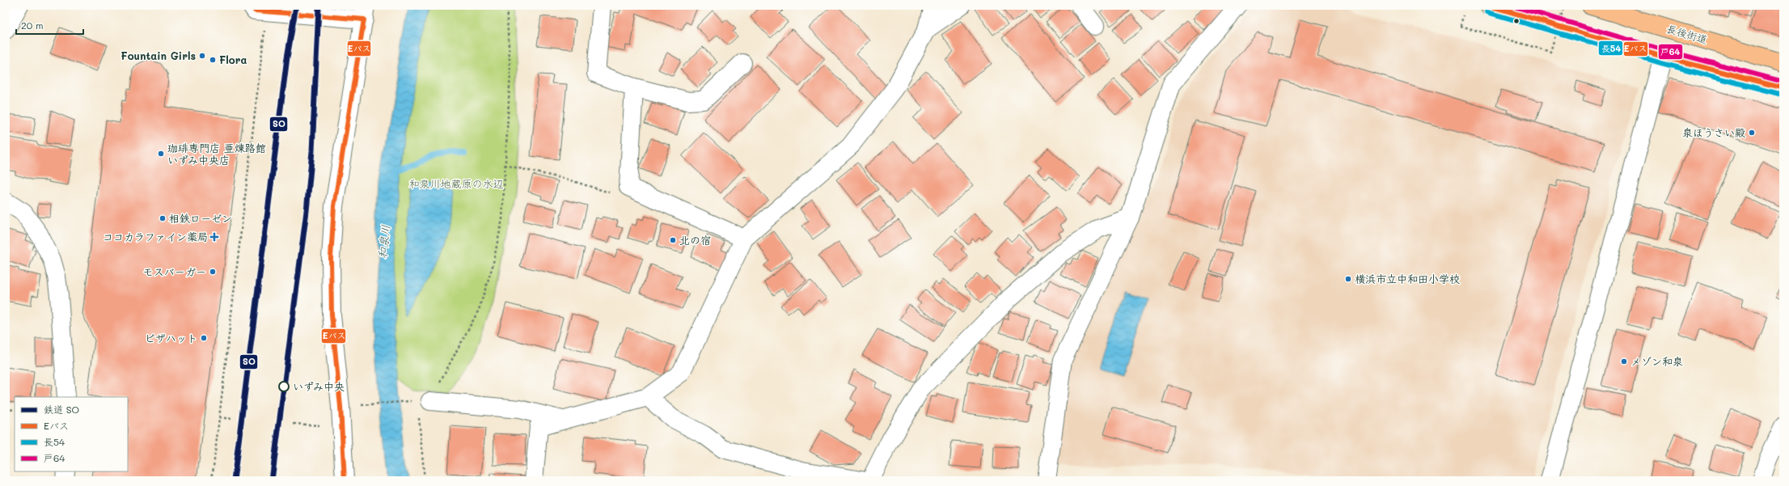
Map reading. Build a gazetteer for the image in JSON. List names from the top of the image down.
{
  "streets": {
    "main road": ["長後街道"]
  },
  "water": ["和泉川"],
  "parks": ["和泉川地蔵原の水辺"],
  "places": {
    "other": [
      "Fountain Girls",
      "Flora",
      "泉ほうさい殿",
      "珈琲専門店 亜煉路館 いずみ中央店",
      "相鉄ローゼン",
      "北の宿",
      "モスバーガー",
      "横浜市立中和田小学校",
      "ピザハット",
      "メゾン和泉",
      "いずみ中央"
    ],
    "health": ["ココカラファイン薬局"]
  },
  "lines": [
    "rail line SO",
    "transit line Eバス",
    "transit line 戸64",
    "transit line 長54"
  ],
  "legend": [
    "鉄道 SO",
    "Eバス",
    "長54",
    "戸64"
  ],
  "scale_bar": "20 m"
}
